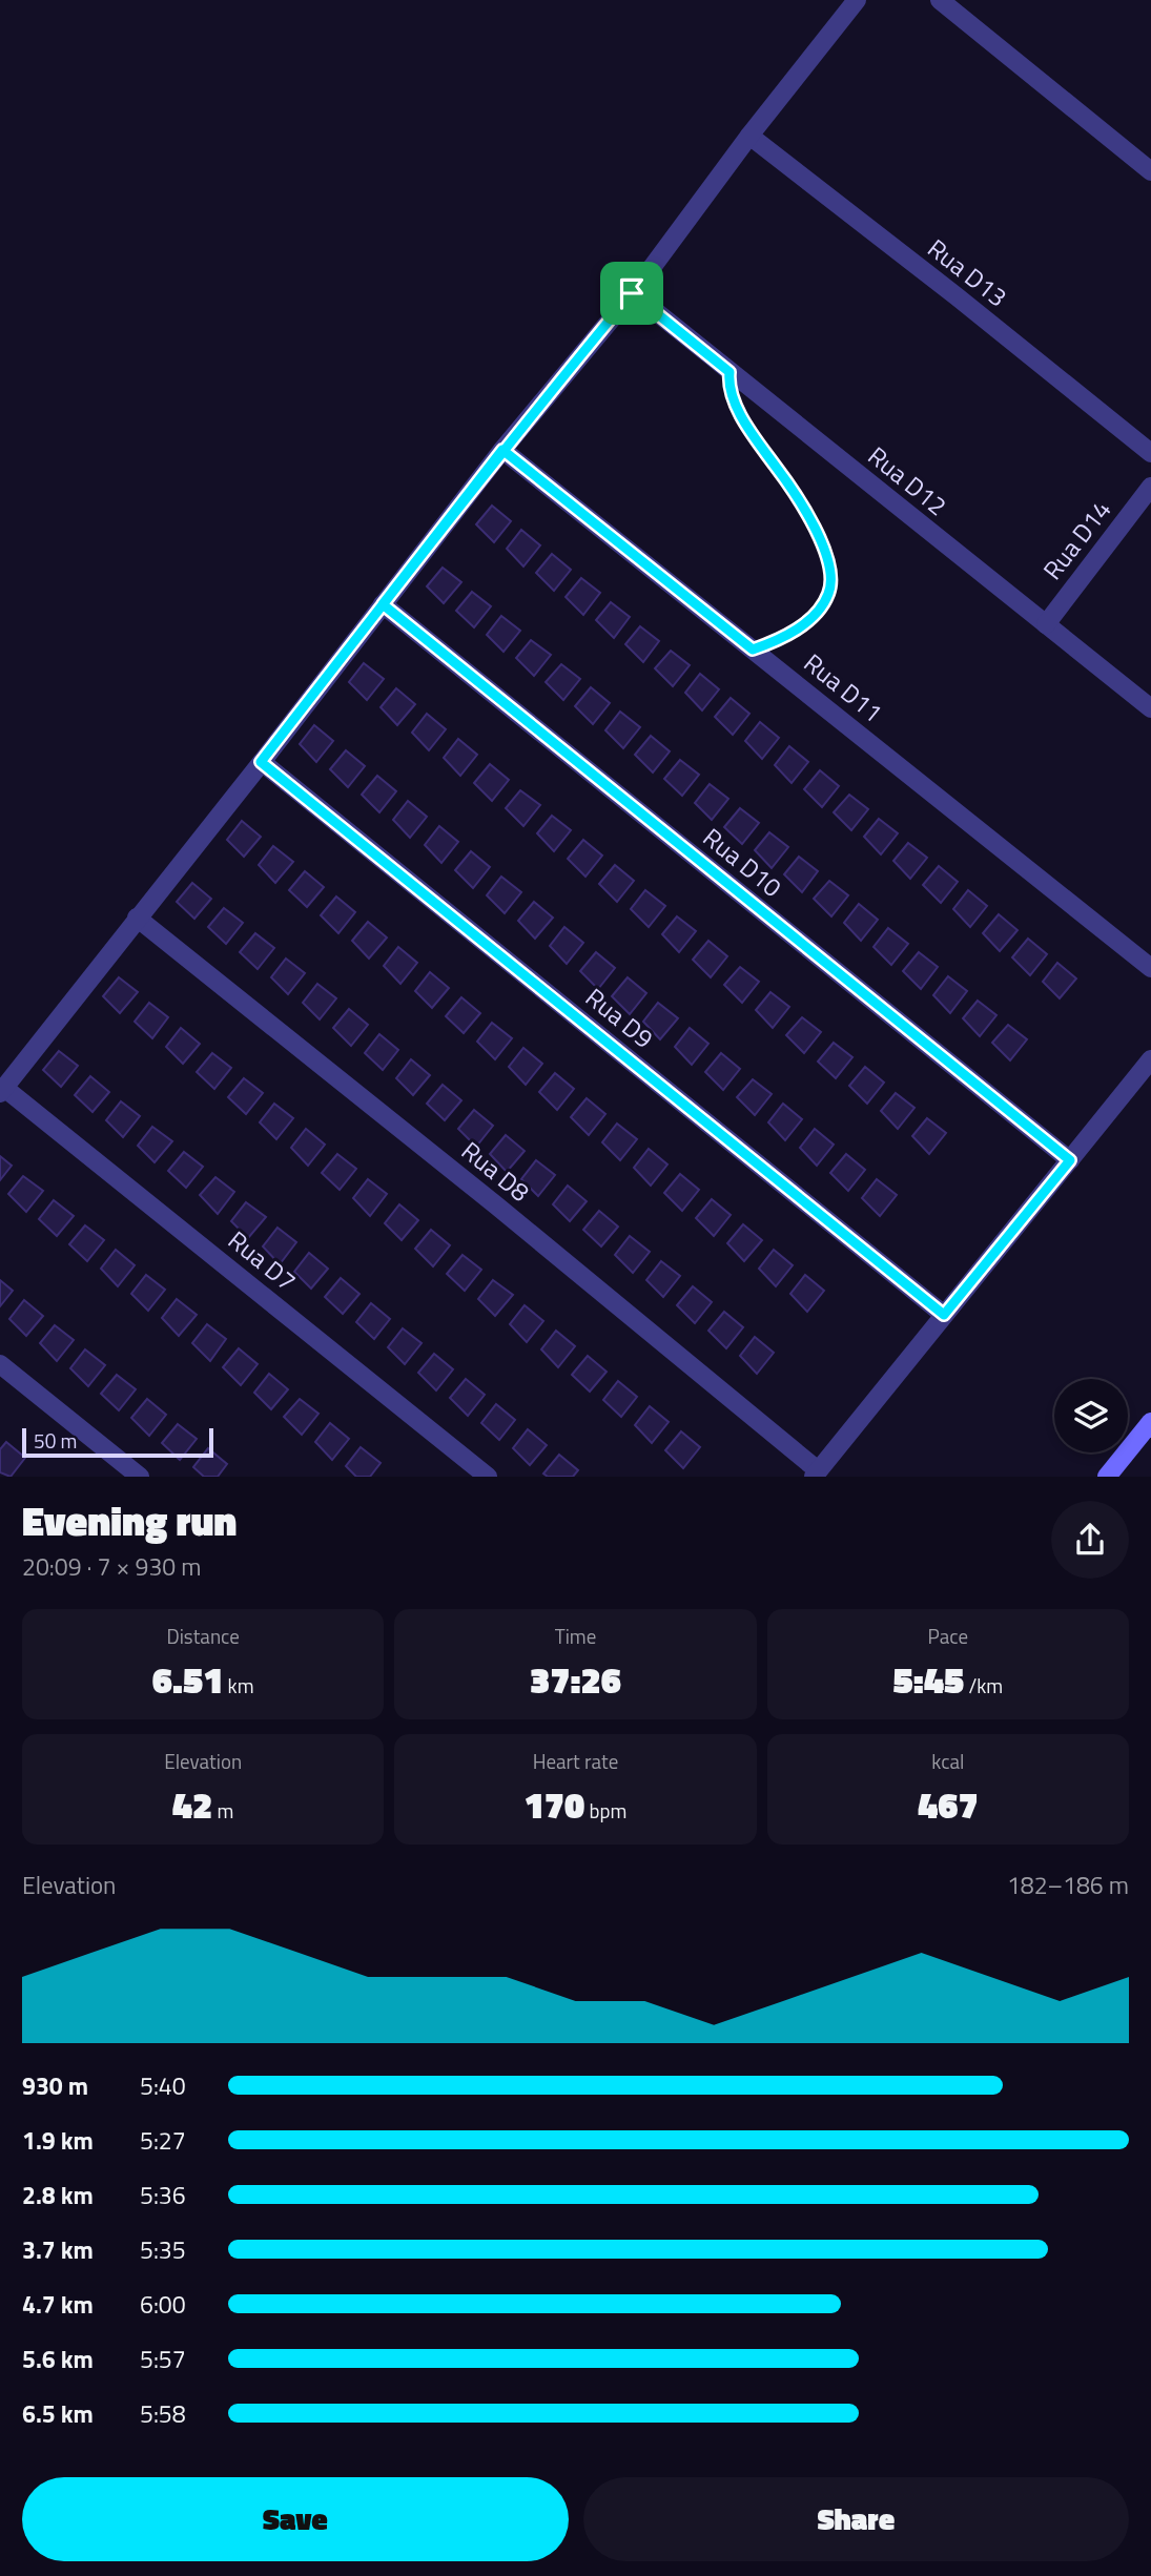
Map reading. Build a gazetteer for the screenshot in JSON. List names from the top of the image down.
{
  "streets": {
    "street": [
      "Rua D13",
      "Rua D12",
      "Rua D14",
      "Rua D11",
      "Rua D10",
      "Rua D9",
      "Rua D8",
      "Rua D7"
    ]
  },
  "crossings": [
    ["Rua D12", "Rua D14"]
  ],
  "scale_bar": "50 m",
  "page": {
    "scale": "50 m",
    "heading": ["Evening run", "20:09 · 7 × 930 m"],
    "stats": [
      ["Distance", "6.51 km"],
      ["Time", "37:26"],
      ["Pace", "5:45 /km"],
      ["Elevation", "42 m"],
      ["Heart rate", "170 bpm"],
      ["kcal", "467"]
    ],
    "chart": ["Elevation", "182–186 m"],
    "list": [
      {
        "name": "930 m",
        "note": "5:40"
      },
      {
        "name": "1.9 km",
        "note": "5:27"
      },
      {
        "name": "2.8 km",
        "note": "5:36"
      },
      {
        "name": "3.7 km",
        "note": "5:35"
      },
      {
        "name": "4.7 km",
        "note": "6:00"
      },
      {
        "name": "5.6 km",
        "note": "5:57"
      },
      {
        "name": "6.5 km",
        "note": "5:58"
      }
    ],
    "buttons": ["Save", "Share"]
  }
}
